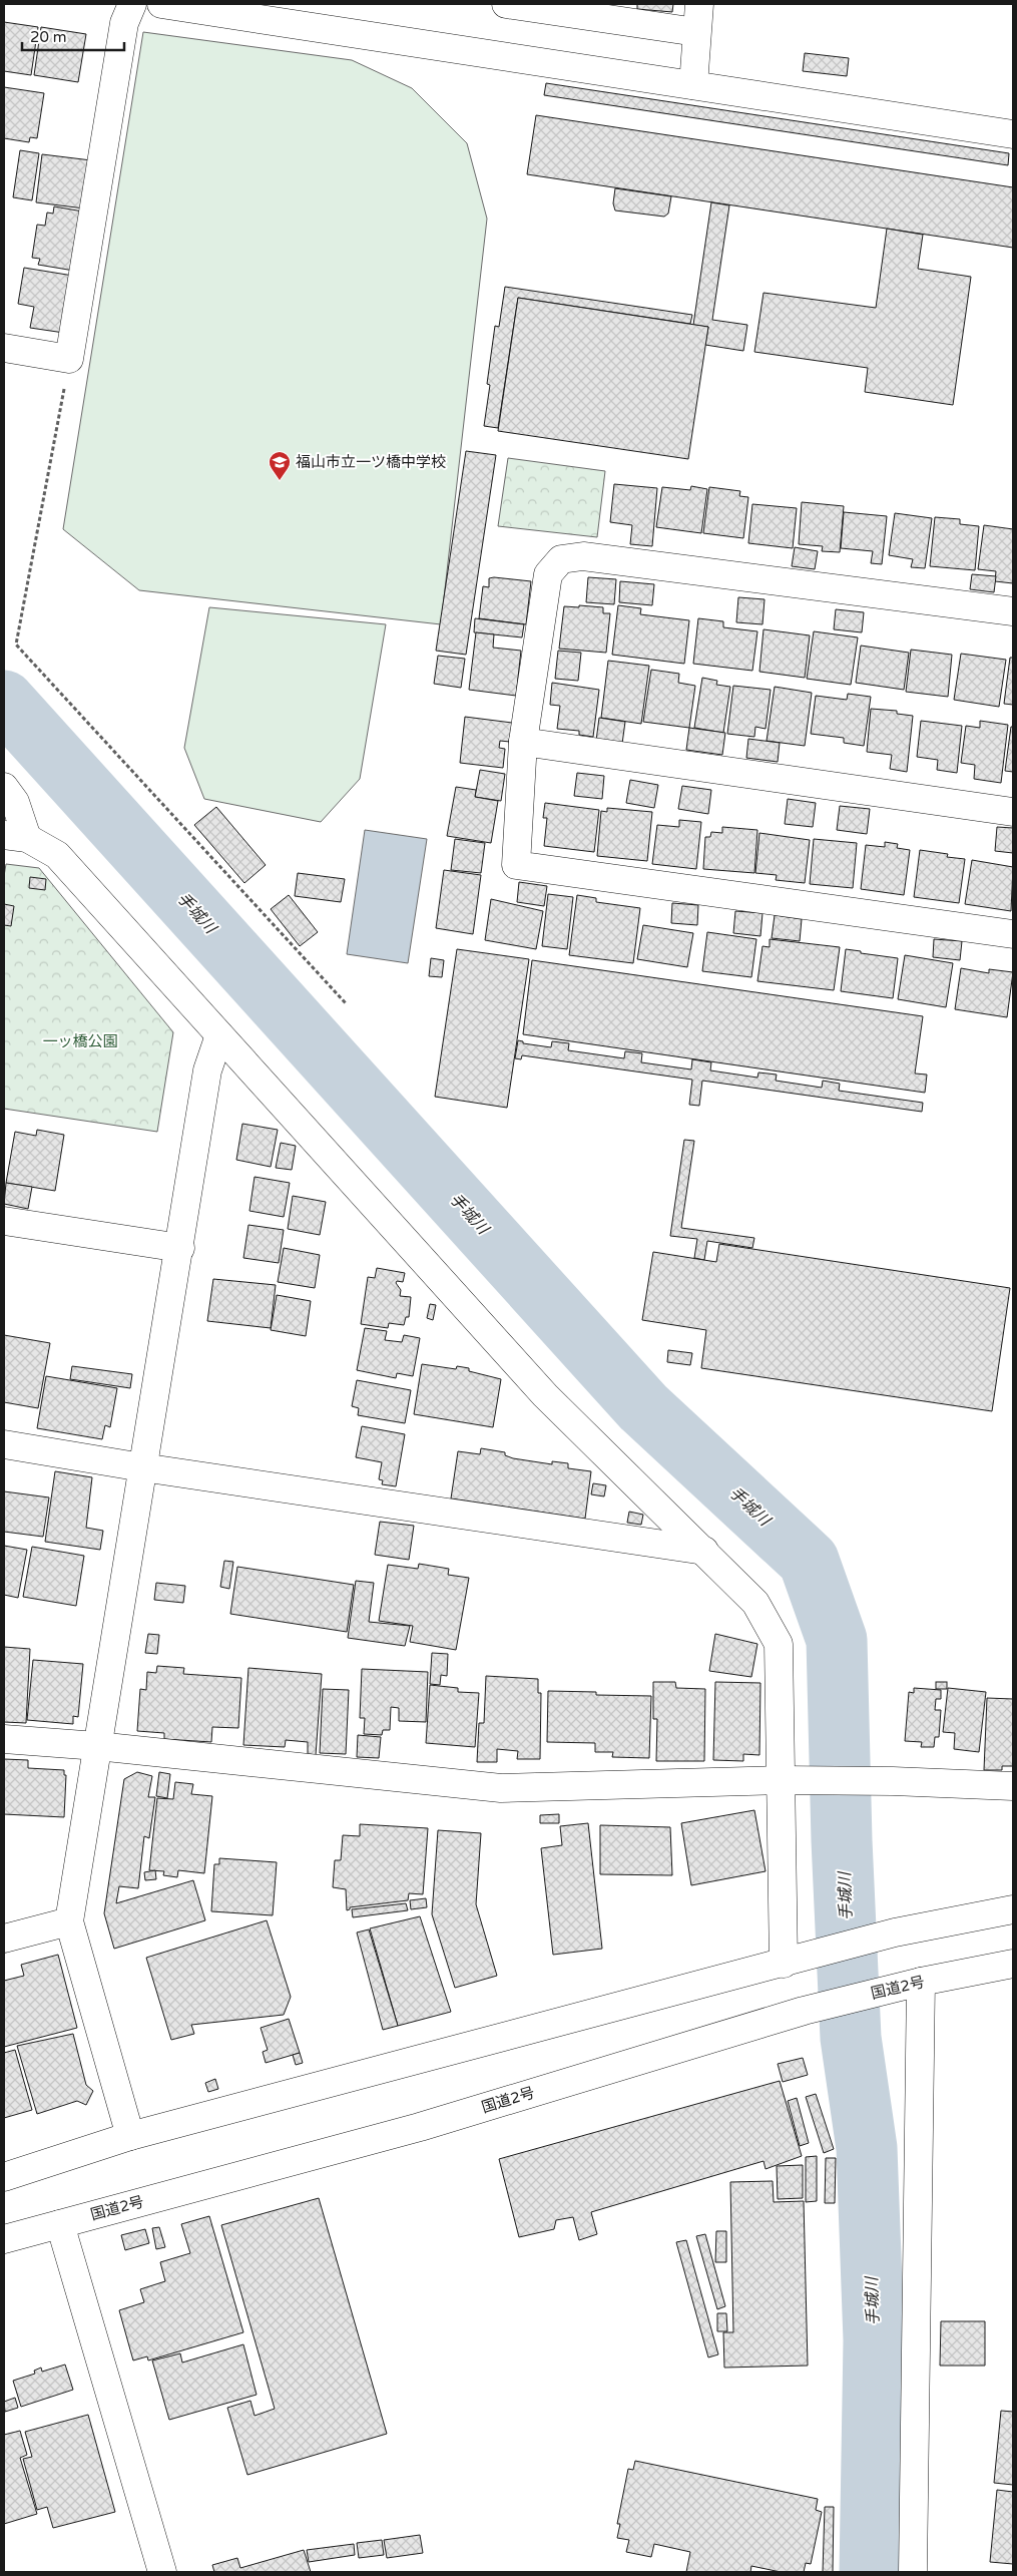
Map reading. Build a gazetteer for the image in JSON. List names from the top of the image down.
{
  "streets": {
    "main road": ["国道2号"]
  },
  "water": ["手城川"],
  "parks": ["一ッ橋公園"],
  "places": {
    "school or university": ["福山市立一ツ橋中学校"]
  },
  "scale_bar": "20 m"
}
